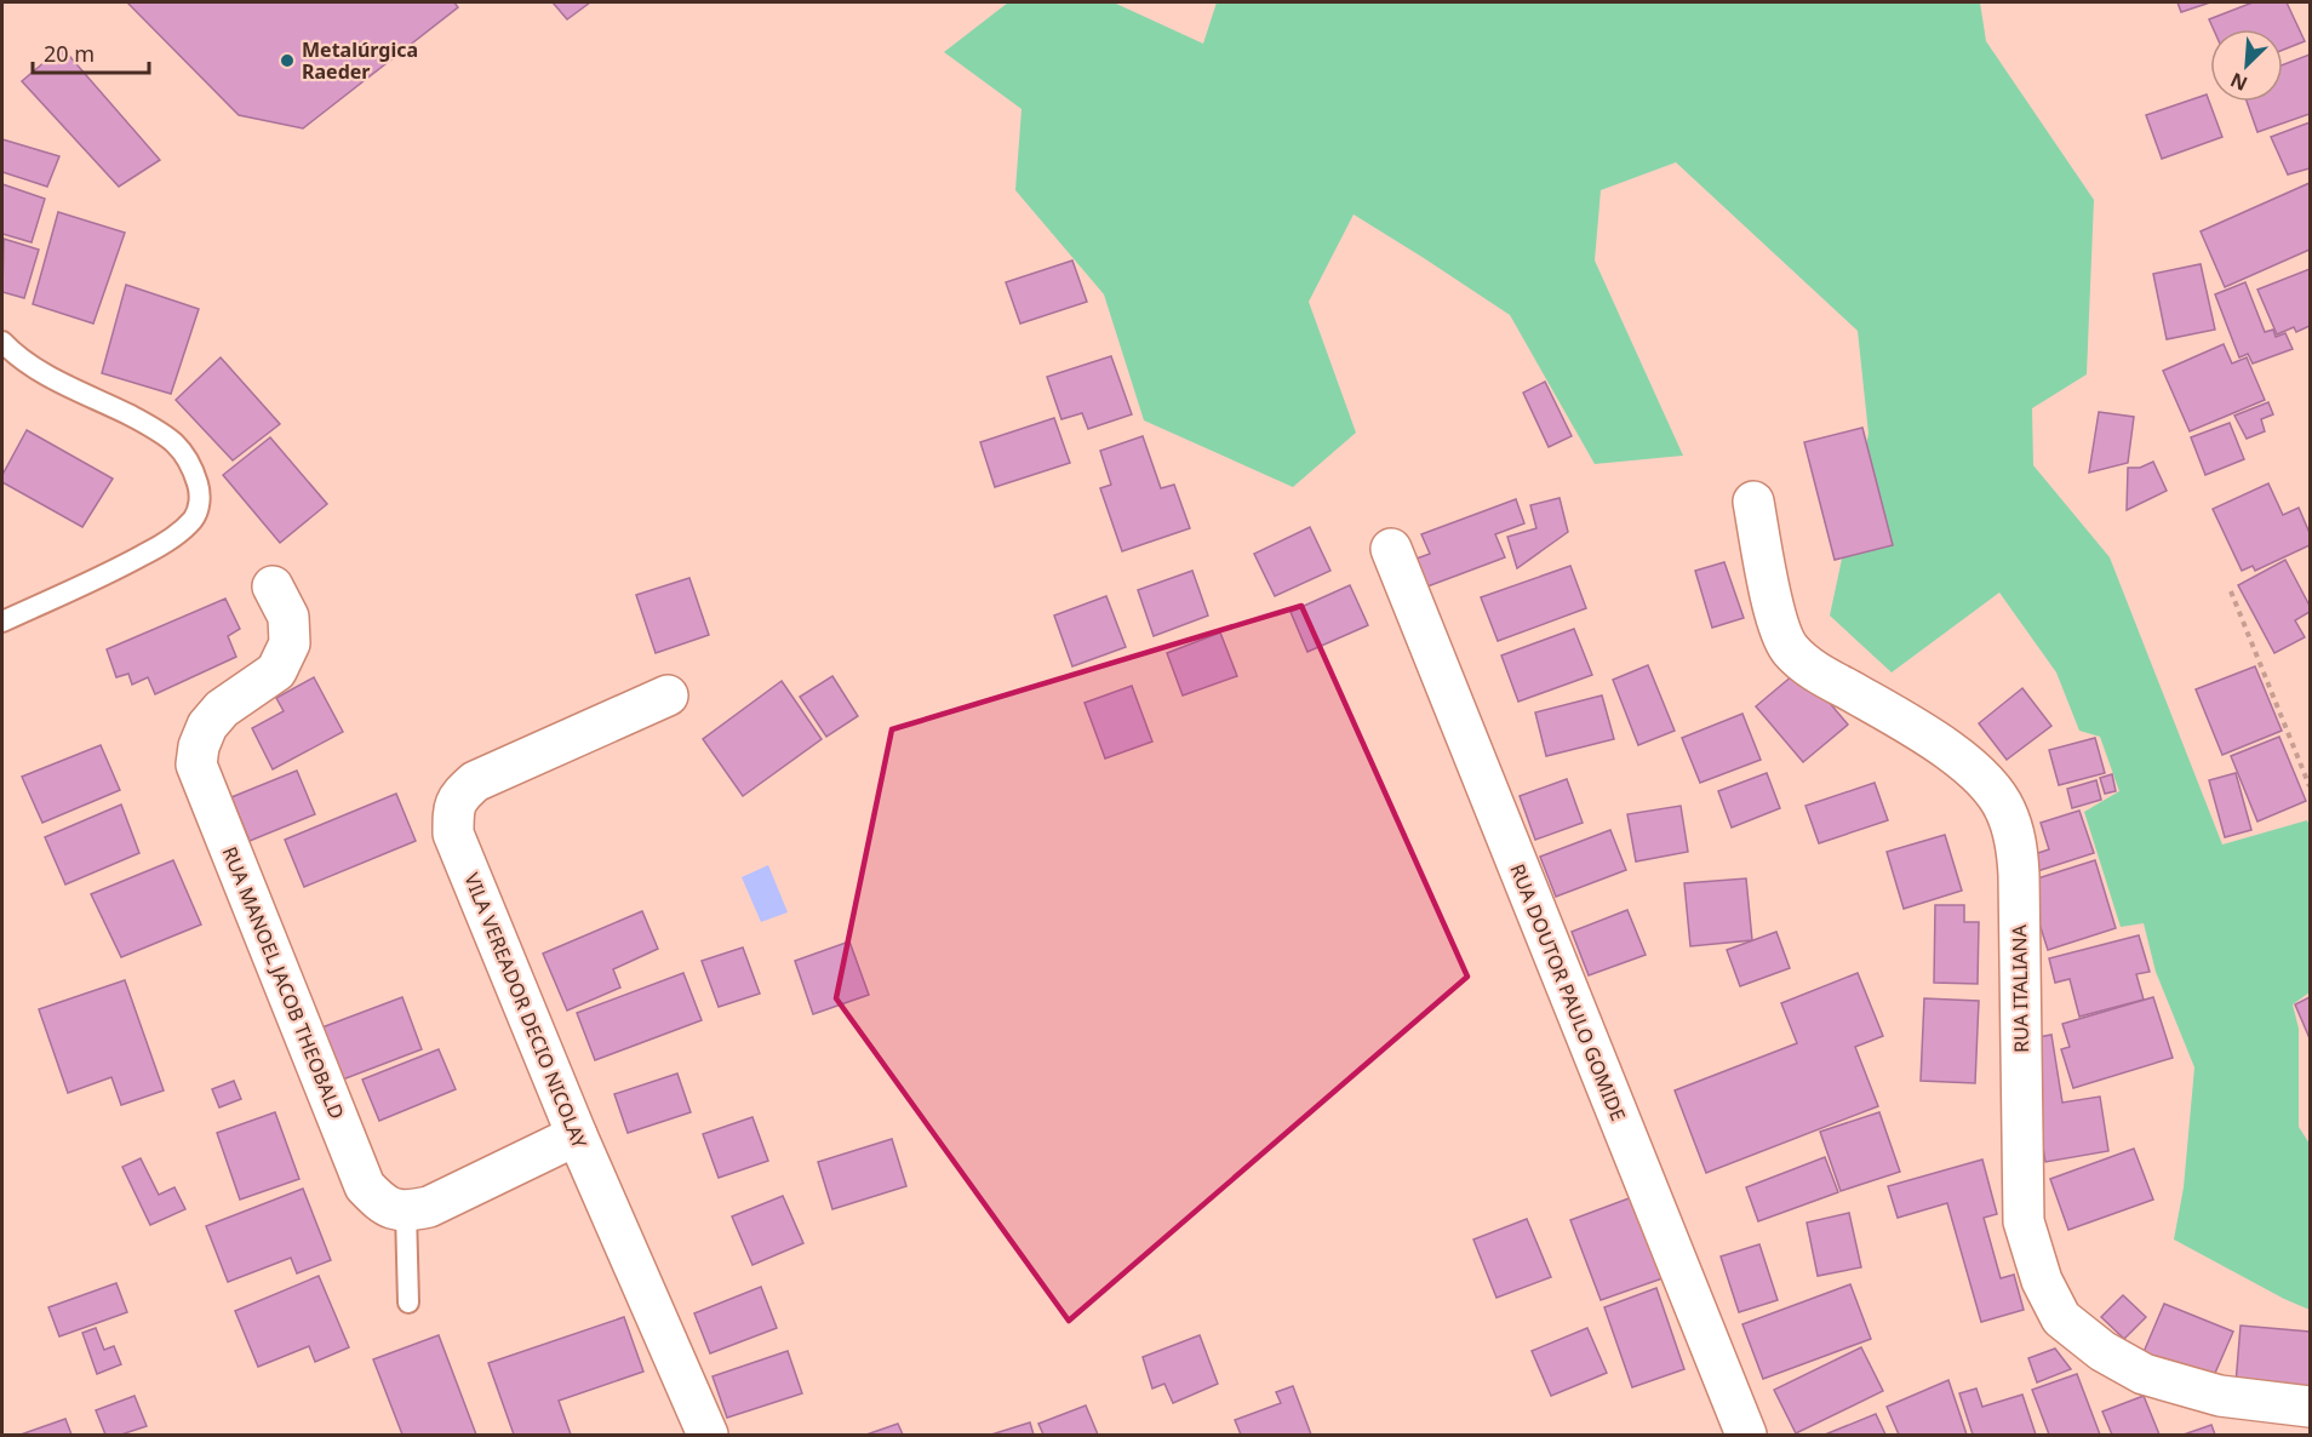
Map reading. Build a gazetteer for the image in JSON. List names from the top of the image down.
{
  "streets": {
    "street": [
      "RUA MANOEL JACOB THEOBALD",
      "RUA ITALIANA",
      "RUA DOUTOR PAULO GOMIDE",
      "VILA VEREADOR DECIO NICOLAY"
    ]
  },
  "places": ["Metalúrgica Raeder"],
  "scale_bar": "20 m",
  "north": "bottom left"
}
